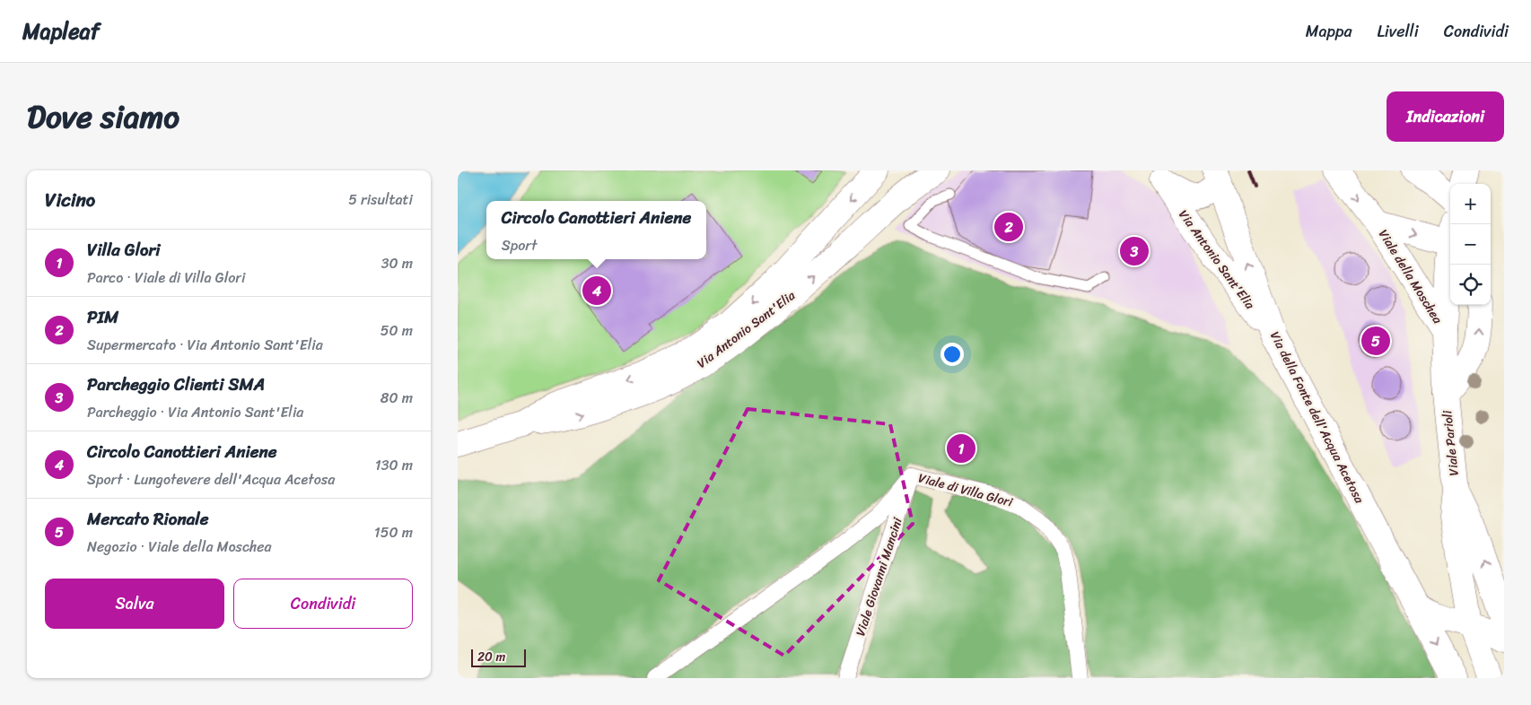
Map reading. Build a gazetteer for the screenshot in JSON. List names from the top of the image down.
{
  "streets": {
    "main road": [
      "Via Antonio Sant'Elia",
      "Viale della Moschea",
      "Via della Fonte dell'Acqua Acetosa",
      "Viale Parioli"
    ],
    "street": ["Viale di Villa Glori", "Viale Giovanni Mancini"]
  },
  "crossings": [
    ["Via Antonio Sant'Elia", "Via della Fonte dell'Acqua Acetosa"],
    ["Viale della Moschea", "Viale Parioli"],
    ["Viale di Villa Glori", "Viale Giovanni Mancini"]
  ],
  "scale_bar": "20 m",
  "page": {
    "header": "Mapleaf",
    "nav": ["Mappa", "Livelli", "Condividi"],
    "title": "Dove siamo",
    "buttons": [
      "Indicazioni",
      ["Salva", "Condividi"]
    ],
    "heading": ["Vicino", "5 risultati"],
    "map_buttons": ["+", "−"],
    "popup": ["Circolo Canottieri Aniene", "Sport"],
    "pins": [
      "2",
      "3",
      "4",
      "5",
      "1"
    ],
    "list": [
      {
        "mark": "1",
        "name": "Villa Glori",
        "note": "Parco · Viale di Villa Glori",
        "value": "30 m"
      },
      {
        "mark": "2",
        "name": "PIM",
        "note": "Supermercato · Via Antonio Sant'Elia",
        "value": "50 m"
      },
      {
        "mark": "3",
        "name": "Parcheggio Clienti SMA",
        "note": "Parcheggio · Via Antonio Sant'Elia",
        "value": "80 m"
      },
      {
        "mark": "4",
        "name": "Circolo Canottieri Aniene",
        "note": "Sport · Lungotevere dell'Acqua Acetosa",
        "value": "130 m"
      },
      {
        "mark": "5",
        "name": "Mercato Rionale",
        "note": "Negozio · Viale della Moschea",
        "value": "150 m"
      }
    ],
    "scale": "20 m"
  }
}
